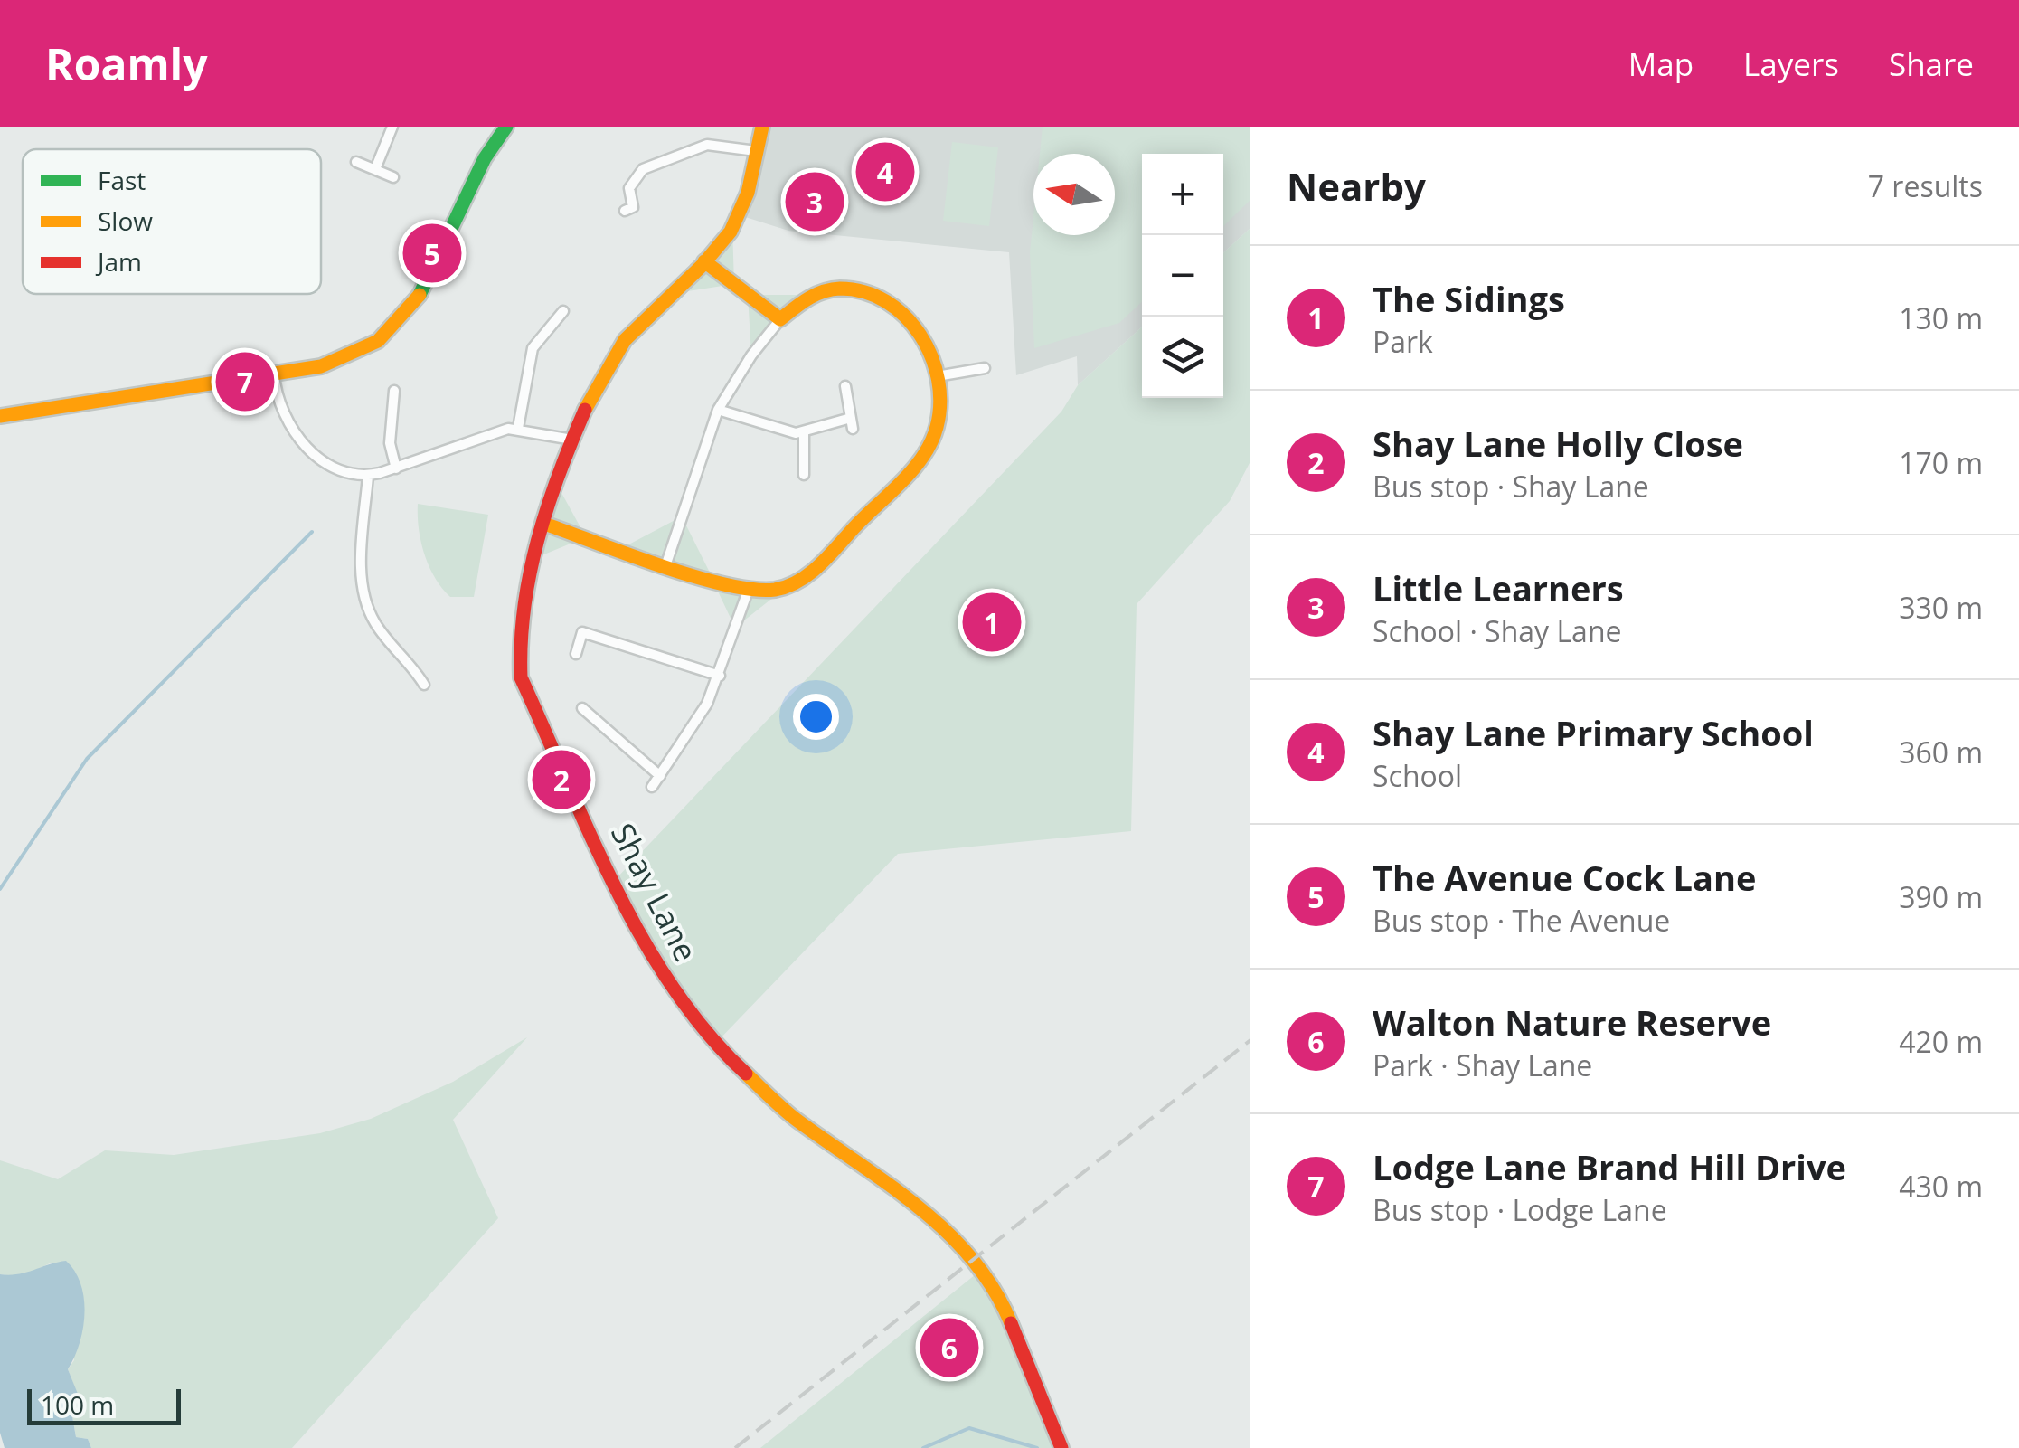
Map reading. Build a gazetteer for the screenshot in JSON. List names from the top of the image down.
{
  "streets": {
    "main road": ["Shay Lane"]
  },
  "legend": ["Fast", "Slow", "Jam"],
  "scale_bar": "100 m",
  "north": "left",
  "page": {
    "header": "Roamly",
    "nav": ["Map", "Layers", "Share"],
    "heading": ["Nearby", "7 results"],
    "pins": [
      "4",
      "3",
      "5",
      "7",
      "1",
      "2",
      "6"
    ],
    "map_buttons": ["+", "−"],
    "list": [
      {
        "mark": "1",
        "name": "The Sidings",
        "note": "Park",
        "value": "130 m"
      },
      {
        "mark": "2",
        "name": "Shay Lane Holly Close",
        "note": "Bus stop · Shay Lane",
        "value": "170 m"
      },
      {
        "mark": "3",
        "name": "Little Learners",
        "note": "School · Shay Lane",
        "value": "330 m"
      },
      {
        "mark": "4",
        "name": "Shay Lane Primary School",
        "note": "School",
        "value": "360 m"
      },
      {
        "mark": "5",
        "name": "The Avenue Cock Lane",
        "note": "Bus stop · The Avenue",
        "value": "390 m"
      },
      {
        "mark": "6",
        "name": "Walton Nature Reserve",
        "note": "Park · Shay Lane",
        "value": "420 m"
      },
      {
        "mark": "7",
        "name": "Lodge Lane Brand Hill Drive",
        "note": "Bus stop · Lodge Lane",
        "value": "430 m"
      }
    ],
    "scale": "100 m"
  }
}
